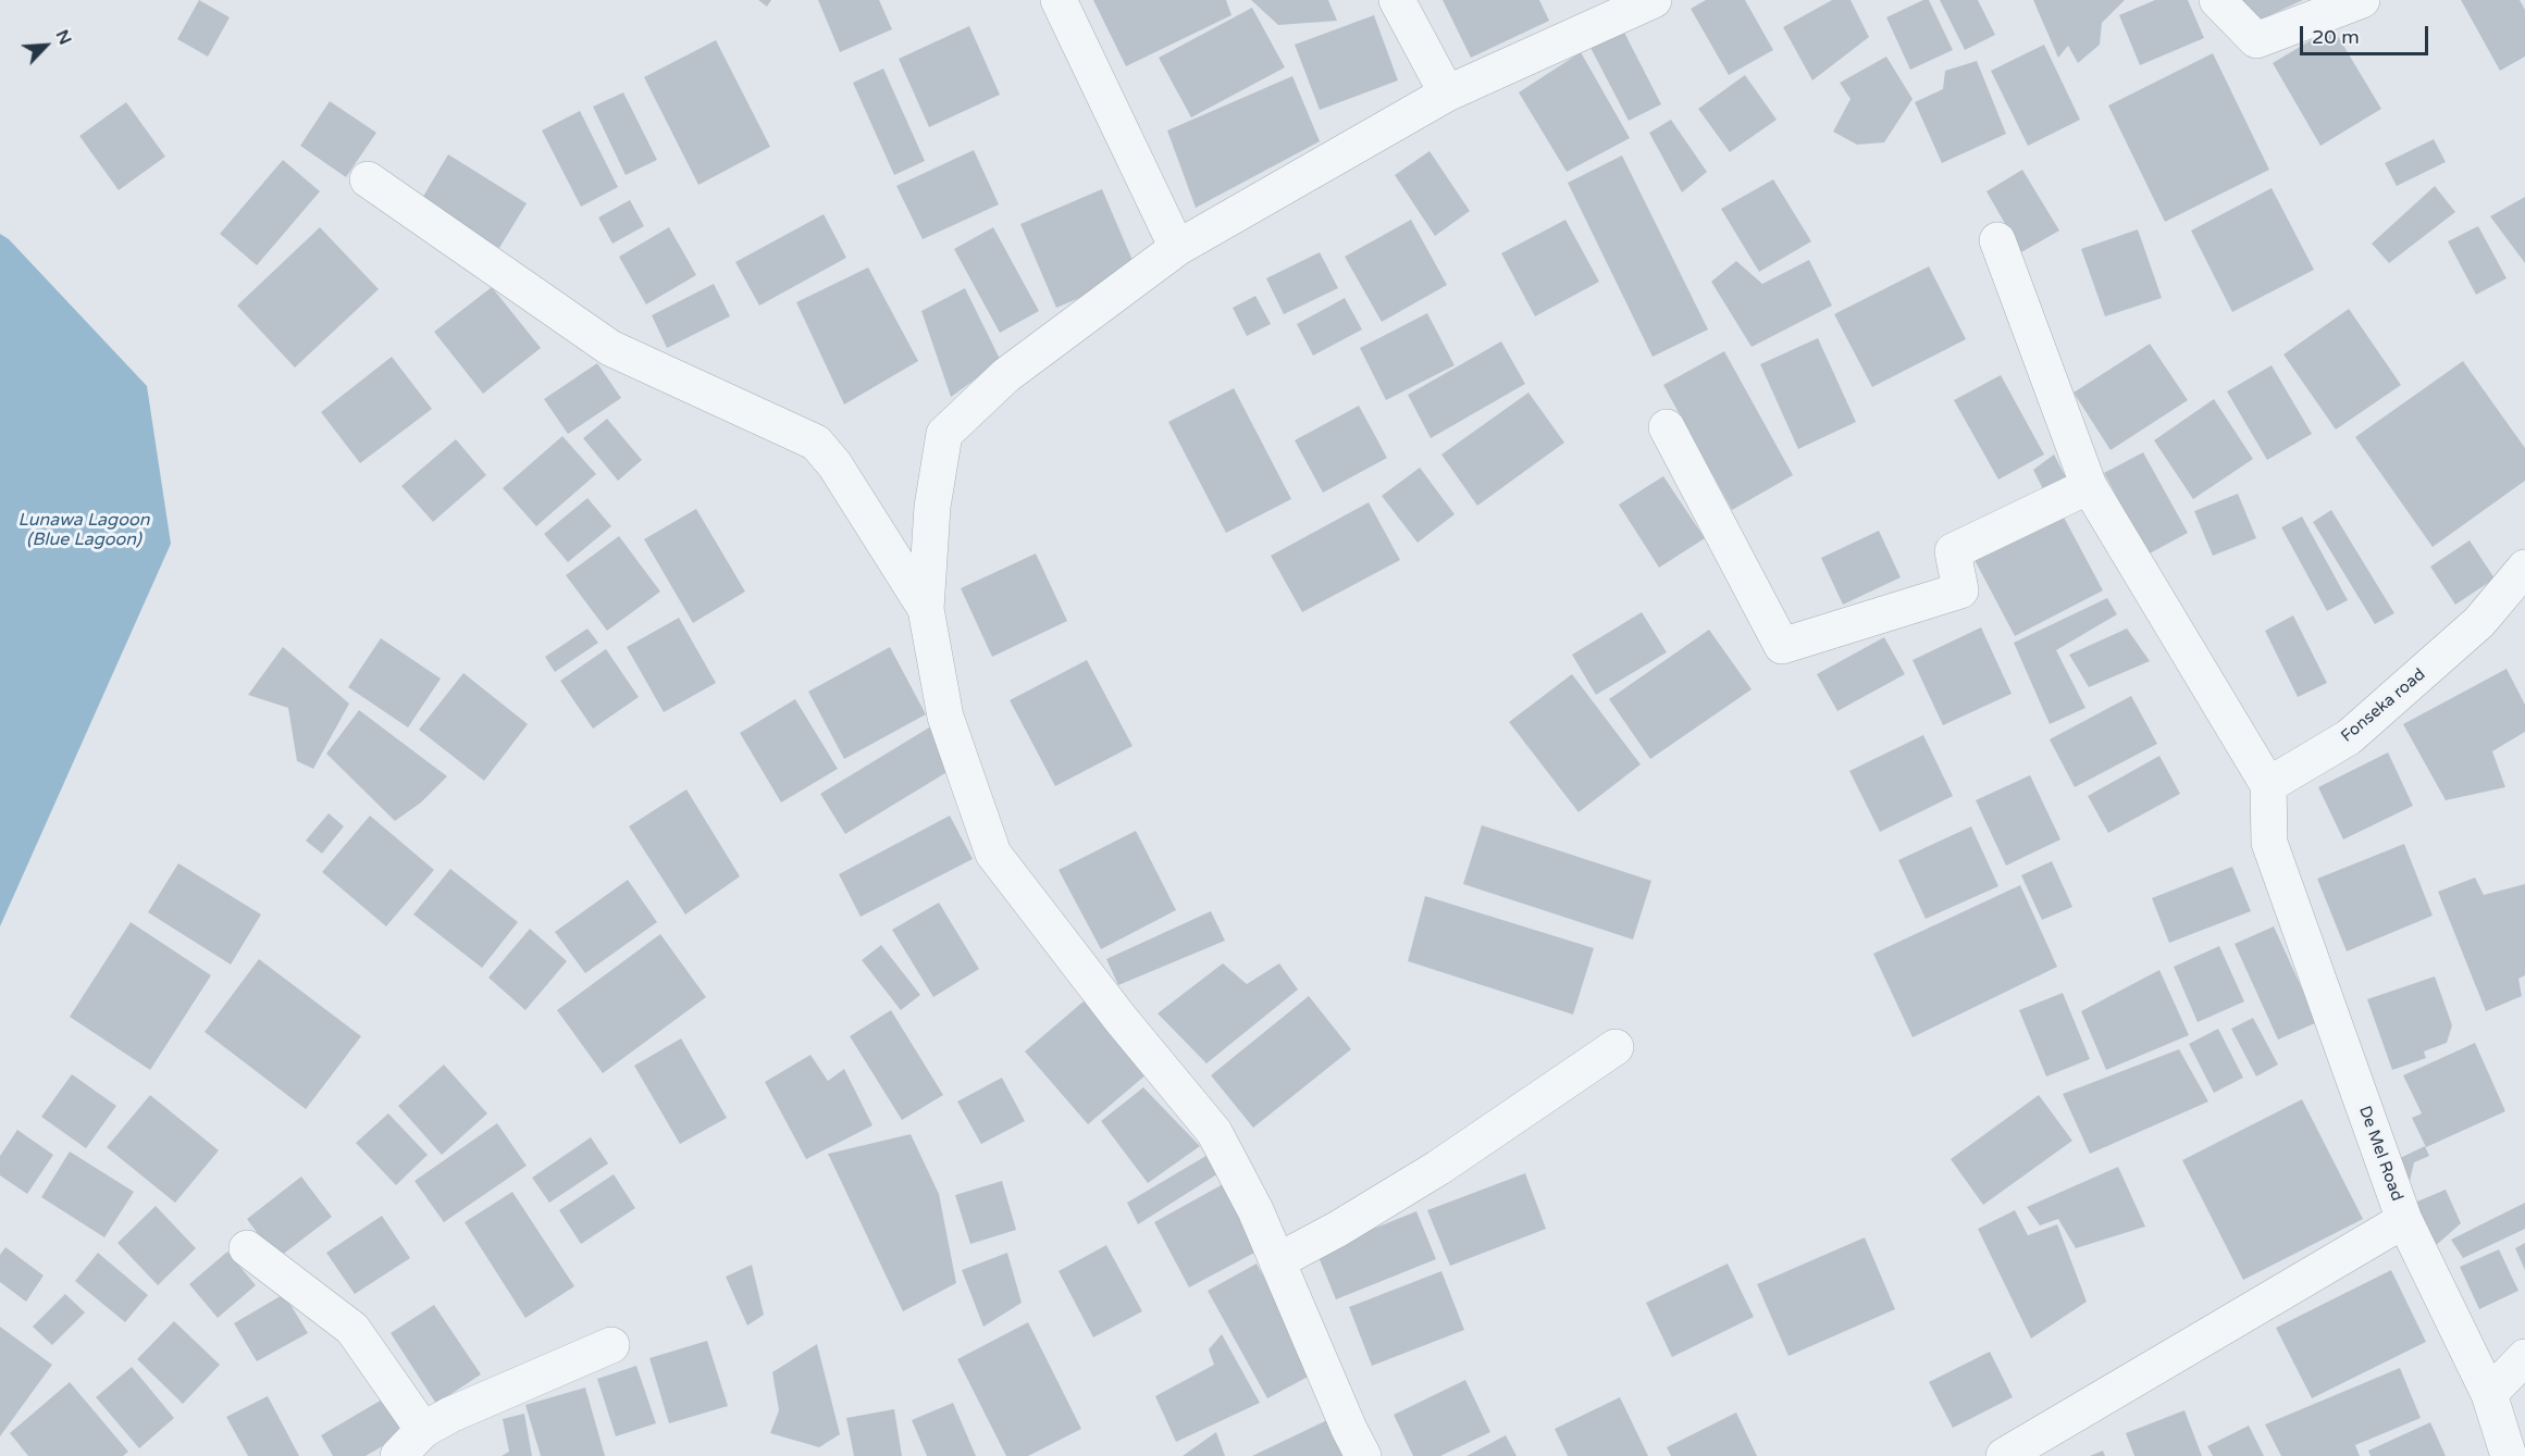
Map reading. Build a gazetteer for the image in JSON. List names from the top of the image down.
{
  "streets": {
    "street": ["Fonseka road", "De Mel Road"]
  },
  "crossings": [
    ["Fonseka road", "De Mel Road"]
  ],
  "water": ["Lunawa Lagoon (Blue Lagoon)"],
  "scale_bar": "20 m",
  "north": "top right"
}
